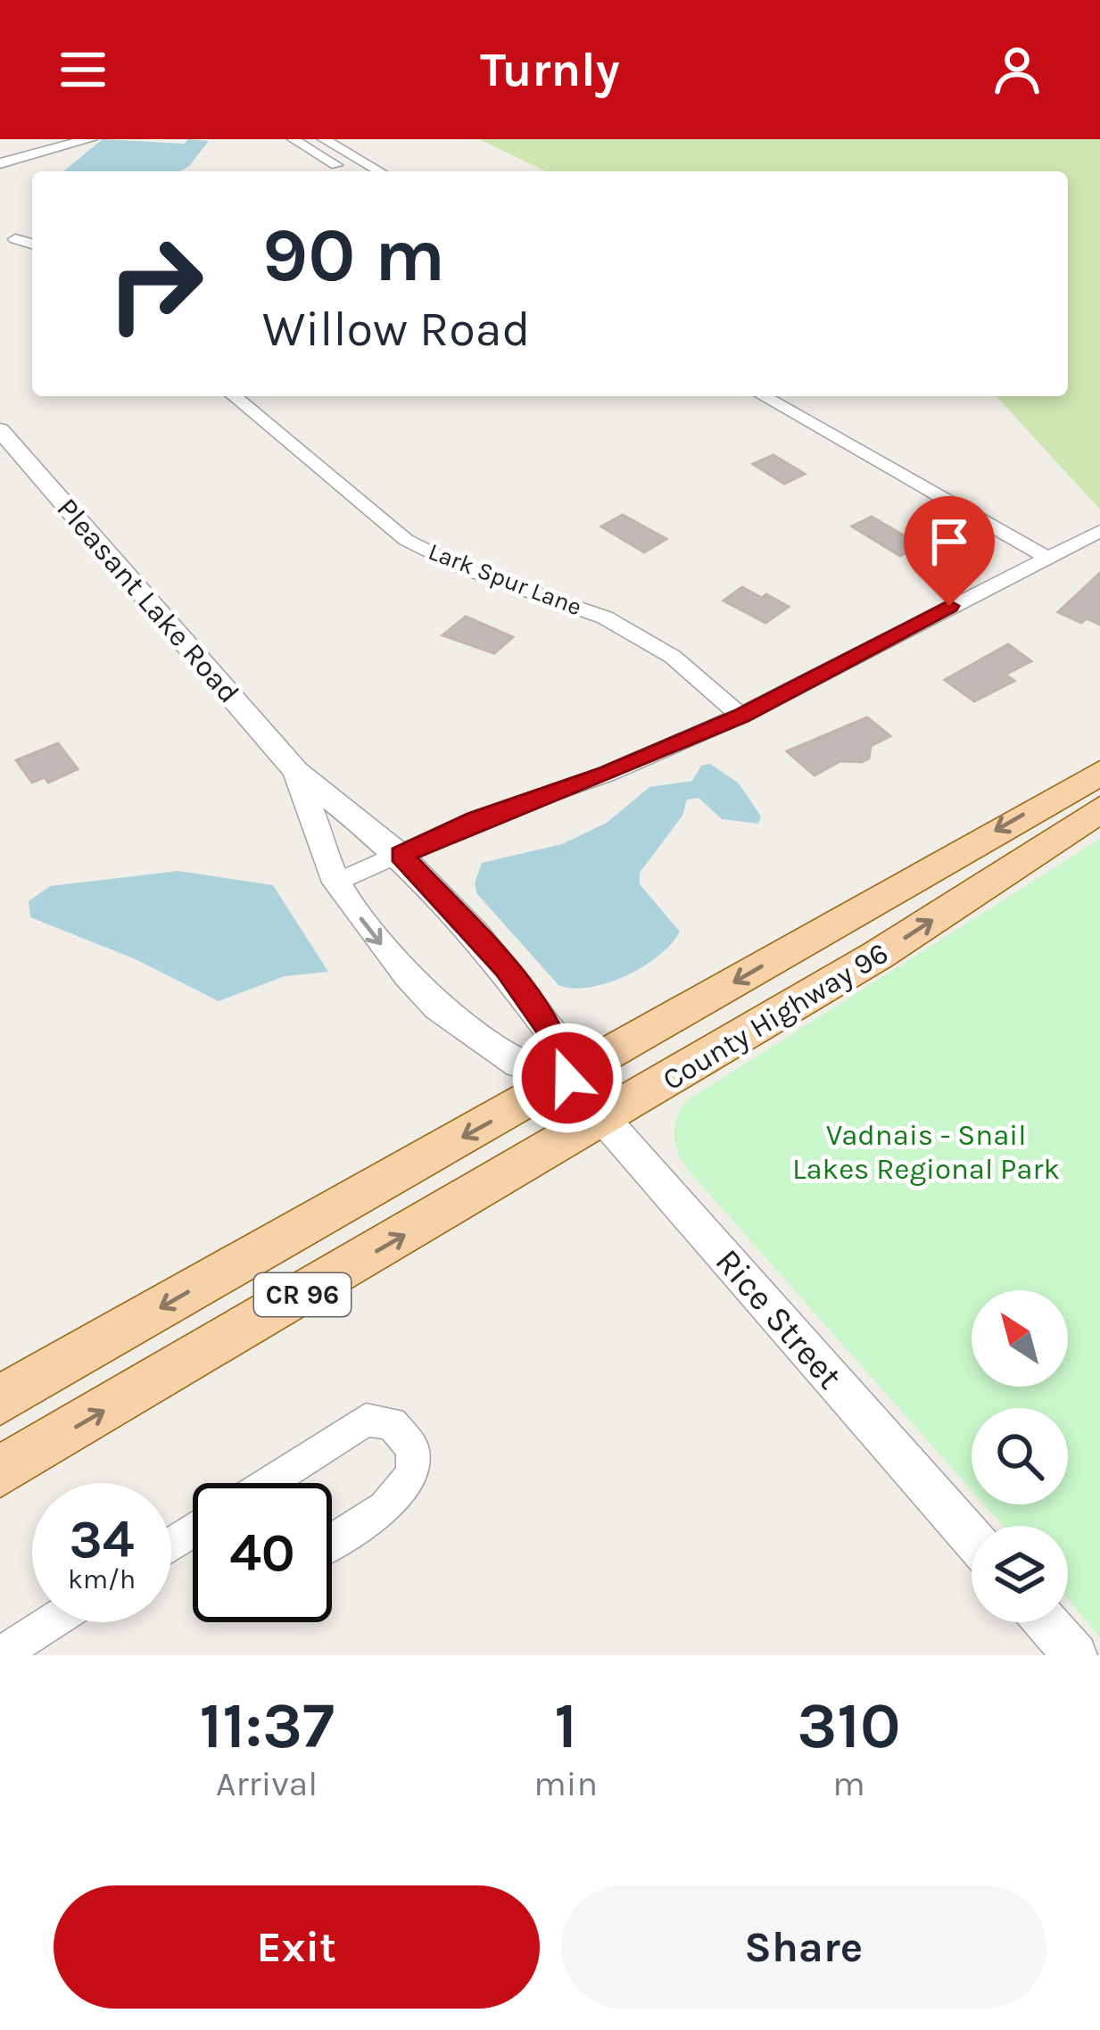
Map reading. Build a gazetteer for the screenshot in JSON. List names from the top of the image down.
{
  "streets": {
    "main road": ["County Highway 96", "CR 96"],
    "street": ["Lark Spur Lane", "Pleasant Lake Road", "Rice Street"]
  },
  "crossings": [
    ["Pleasant Lake Road", "County Highway 96"],
    ["Pleasant Lake Road", "Rice Street"],
    ["County Highway 96", "Rice Street"]
  ],
  "parks": ["Vadnais - Snail Lakes Regional Park"],
  "north": "top left",
  "page": {
    "header": "Turnly",
    "turn": ["90 m", "Willow Road"],
    "speed": "34 km/h",
    "limit": "40",
    "eta": [
      "11:37",
      "Arrival",
      "1",
      "min",
      "310",
      "m"
    ],
    "buttons": ["Exit", "Share"]
  }
}
